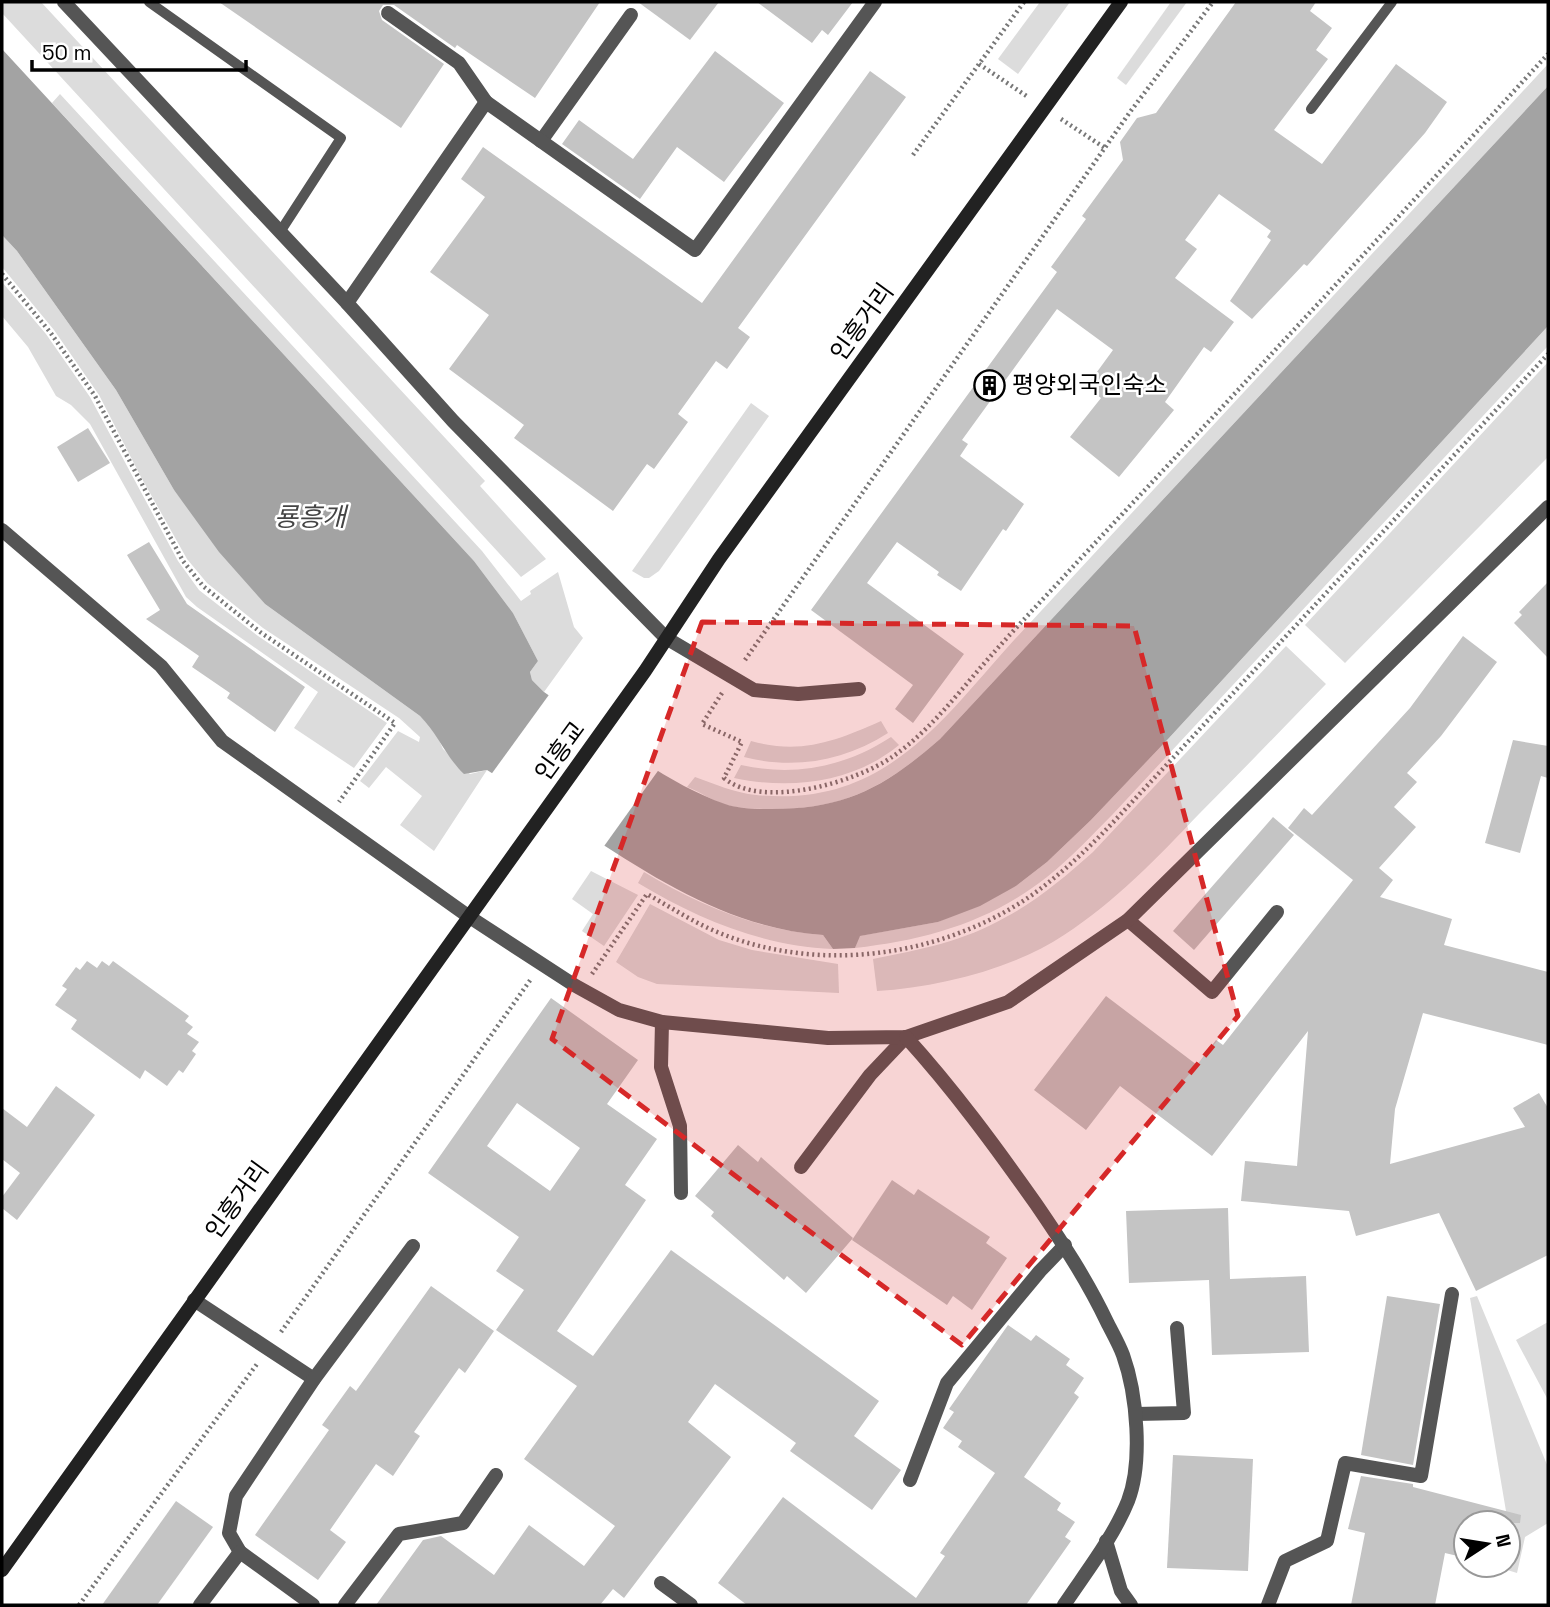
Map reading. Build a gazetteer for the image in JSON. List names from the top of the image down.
{
  "streets": {
    "main road": ["인흥거리", "인흥교"]
  },
  "crossings": [
    ["인흥거리", "인흥교"]
  ],
  "water": ["룡흥개"],
  "places": {
    "building": ["평양외국인숙소"]
  },
  "scale_bar": "50 m",
  "north": "right"
}
